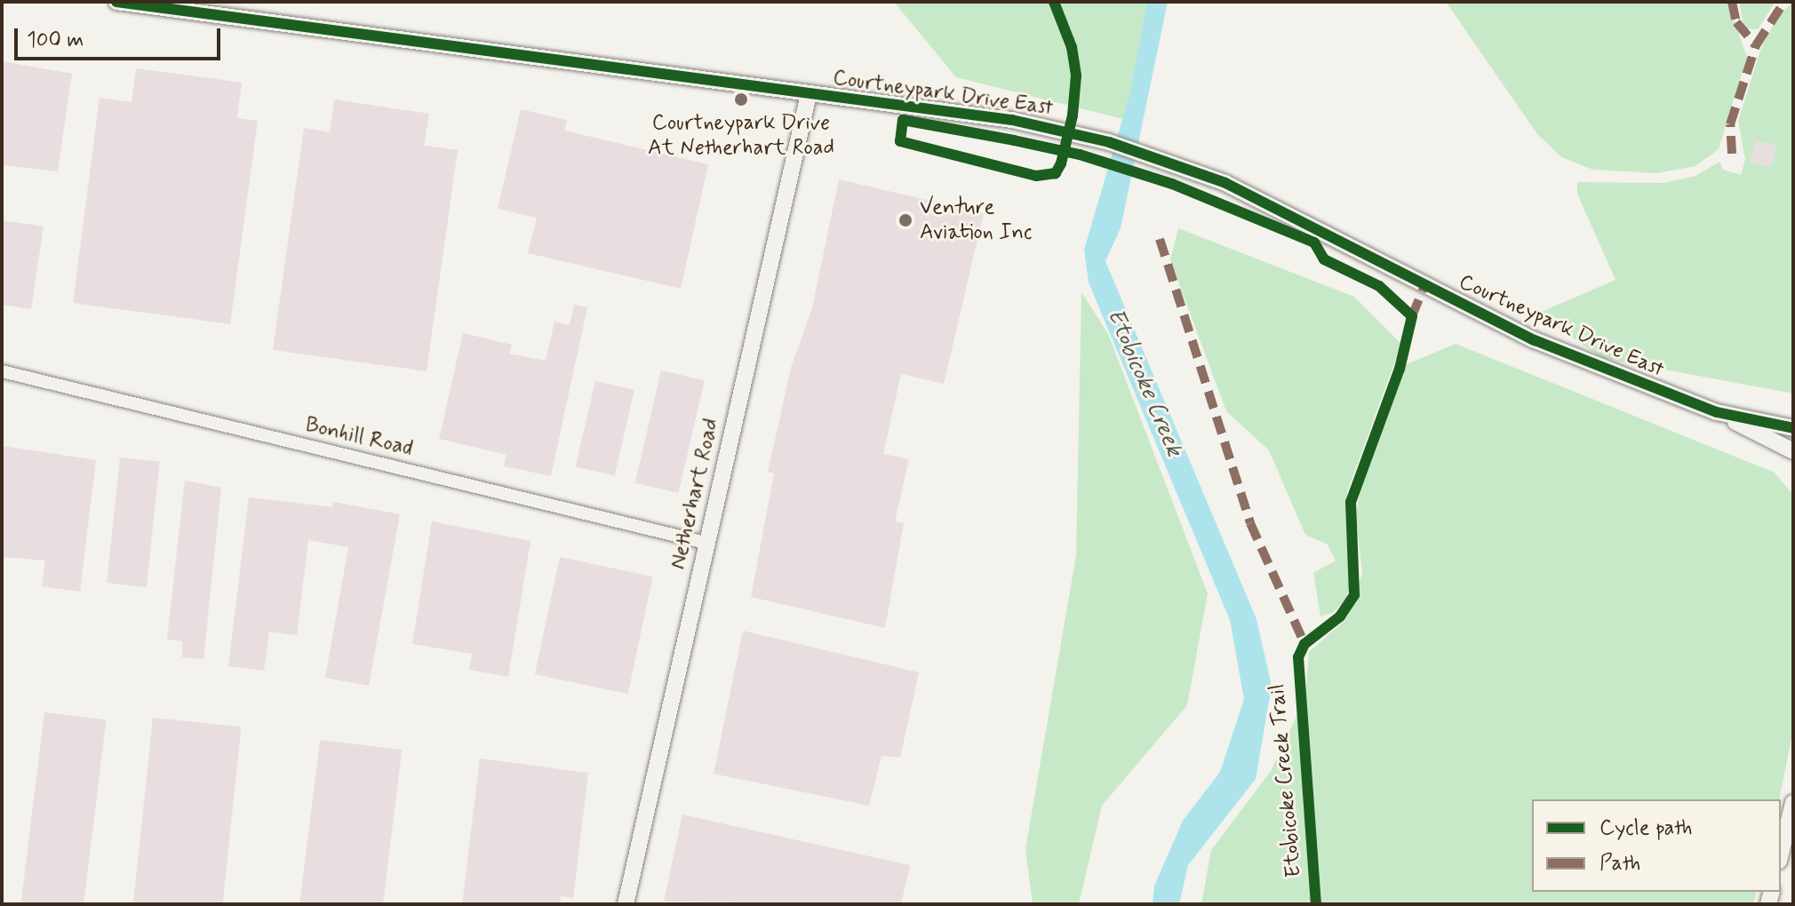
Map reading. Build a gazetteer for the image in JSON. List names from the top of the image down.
{
  "streets": {
    "street": ["Courtneypark Drive East", "Bonhill Road", "Netherhart Road"],
    "cycle path": ["Etobicoke Creek Trail"]
  },
  "crossings": [
    ["Courtneypark Drive East", "Netherhart Road"],
    ["Bonhill Road", "Netherhart Road"]
  ],
  "water": ["Etobicoke Creek"],
  "places": ["Courtneypark Drive At Netherhart Road", "Venture Aviation Inc"],
  "legend": ["Cycle path", "Path"],
  "scale_bar": "100 m"
}
